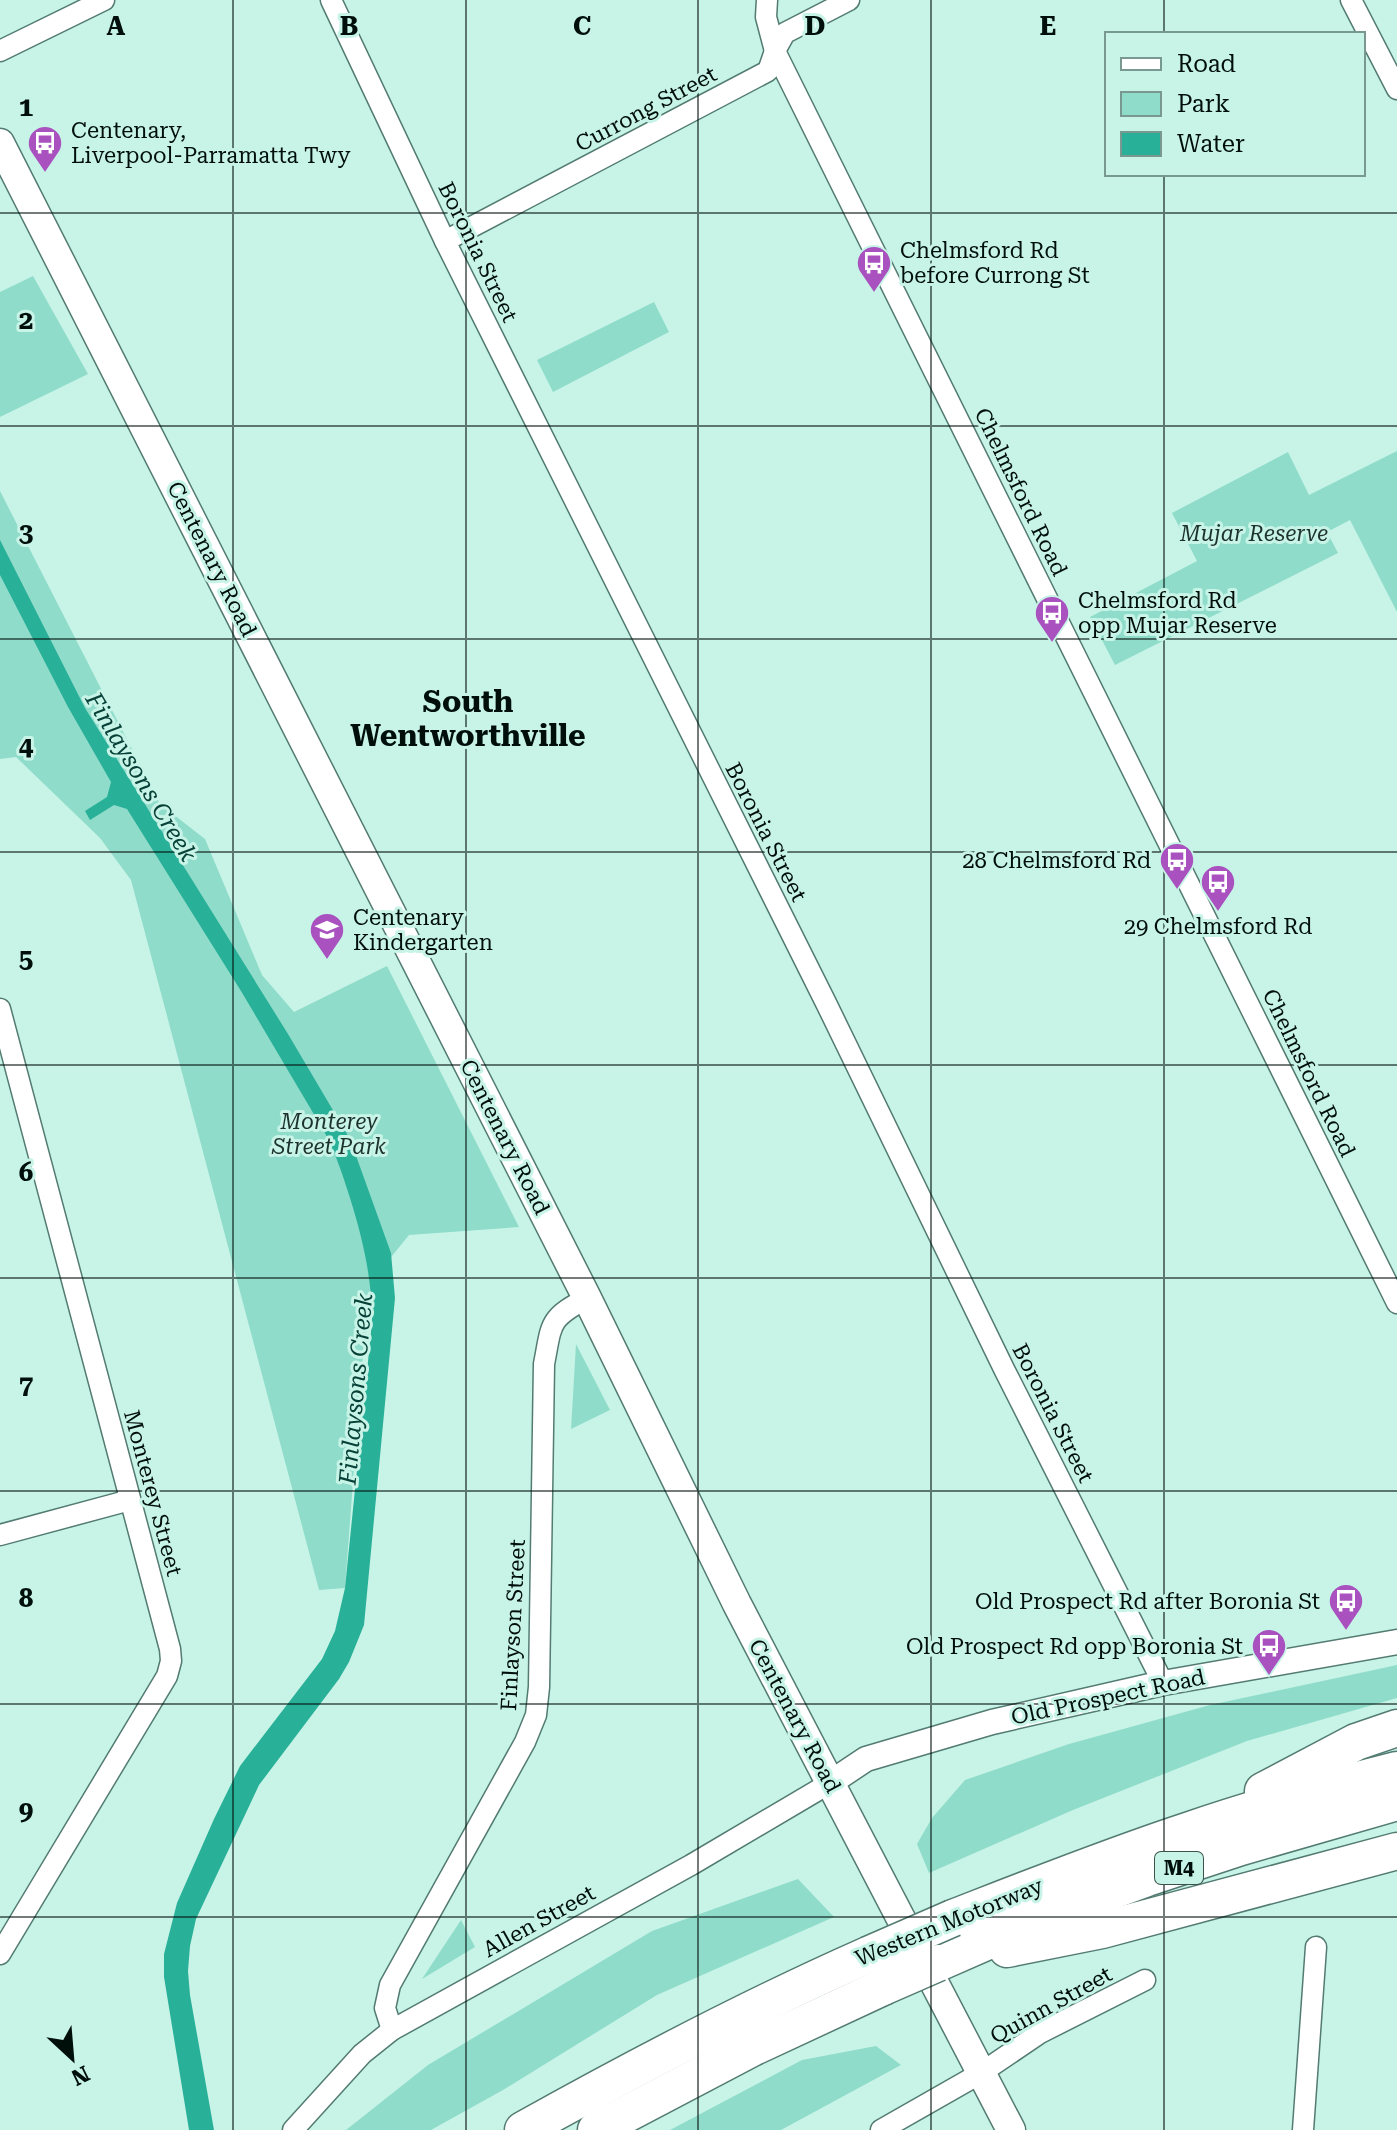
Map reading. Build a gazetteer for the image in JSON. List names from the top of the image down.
{
  "streets": {
    "highway": ["M4", "Western Motorway"],
    "main road": ["Centenary Road"],
    "street": [
      "Currong Street",
      "Boronia Street",
      "Chelmsford Road",
      "Monterey Street",
      "Finlayson Street",
      "Old Prospect Road",
      "Allen Street",
      "Quinn Street"
    ]
  },
  "crossings": [
    ["Currong Street", "Boronia Street"],
    ["Currong Street", "Chelmsford Road"],
    ["Boronia Street", "Old Prospect Road"],
    ["Centenary Road", "Finlayson Street"],
    ["Centenary Road", "Old Prospect Road"],
    ["Centenary Road", "Allen Street"],
    ["Centenary Road", "Quinn Street"],
    ["Finlayson Street", "Allen Street"],
    ["Old Prospect Road", "Allen Street"]
  ],
  "districts": ["South Wentworthville"],
  "water": ["Finlaysons Creek"],
  "parks": ["Mujar Reserve", "Monterey Street Park"],
  "places": {
    "bus stop": [
      "Centenary, Liverpool-Parramatta Twy",
      "Chelmsford Rd before Currong St",
      "Chelmsford Rd opp Mujar Reserve",
      "28 Chelmsford Rd",
      "29 Chelmsford Rd",
      "Old Prospect Rd after Boronia St",
      "Old Prospect Rd opp Boronia St"
    ],
    "school or university": ["Centenary Kindergarten"]
  },
  "legend": ["Road", "Park", "Water"],
  "north": "bottom right",
  "grid": {
    "columns": [
      "A",
      "B",
      "C",
      "D",
      "E"
    ],
    "rows": [
      "1",
      "2",
      "3",
      "4",
      "5",
      "6",
      "7",
      "8",
      "9"
    ]
  }
}
